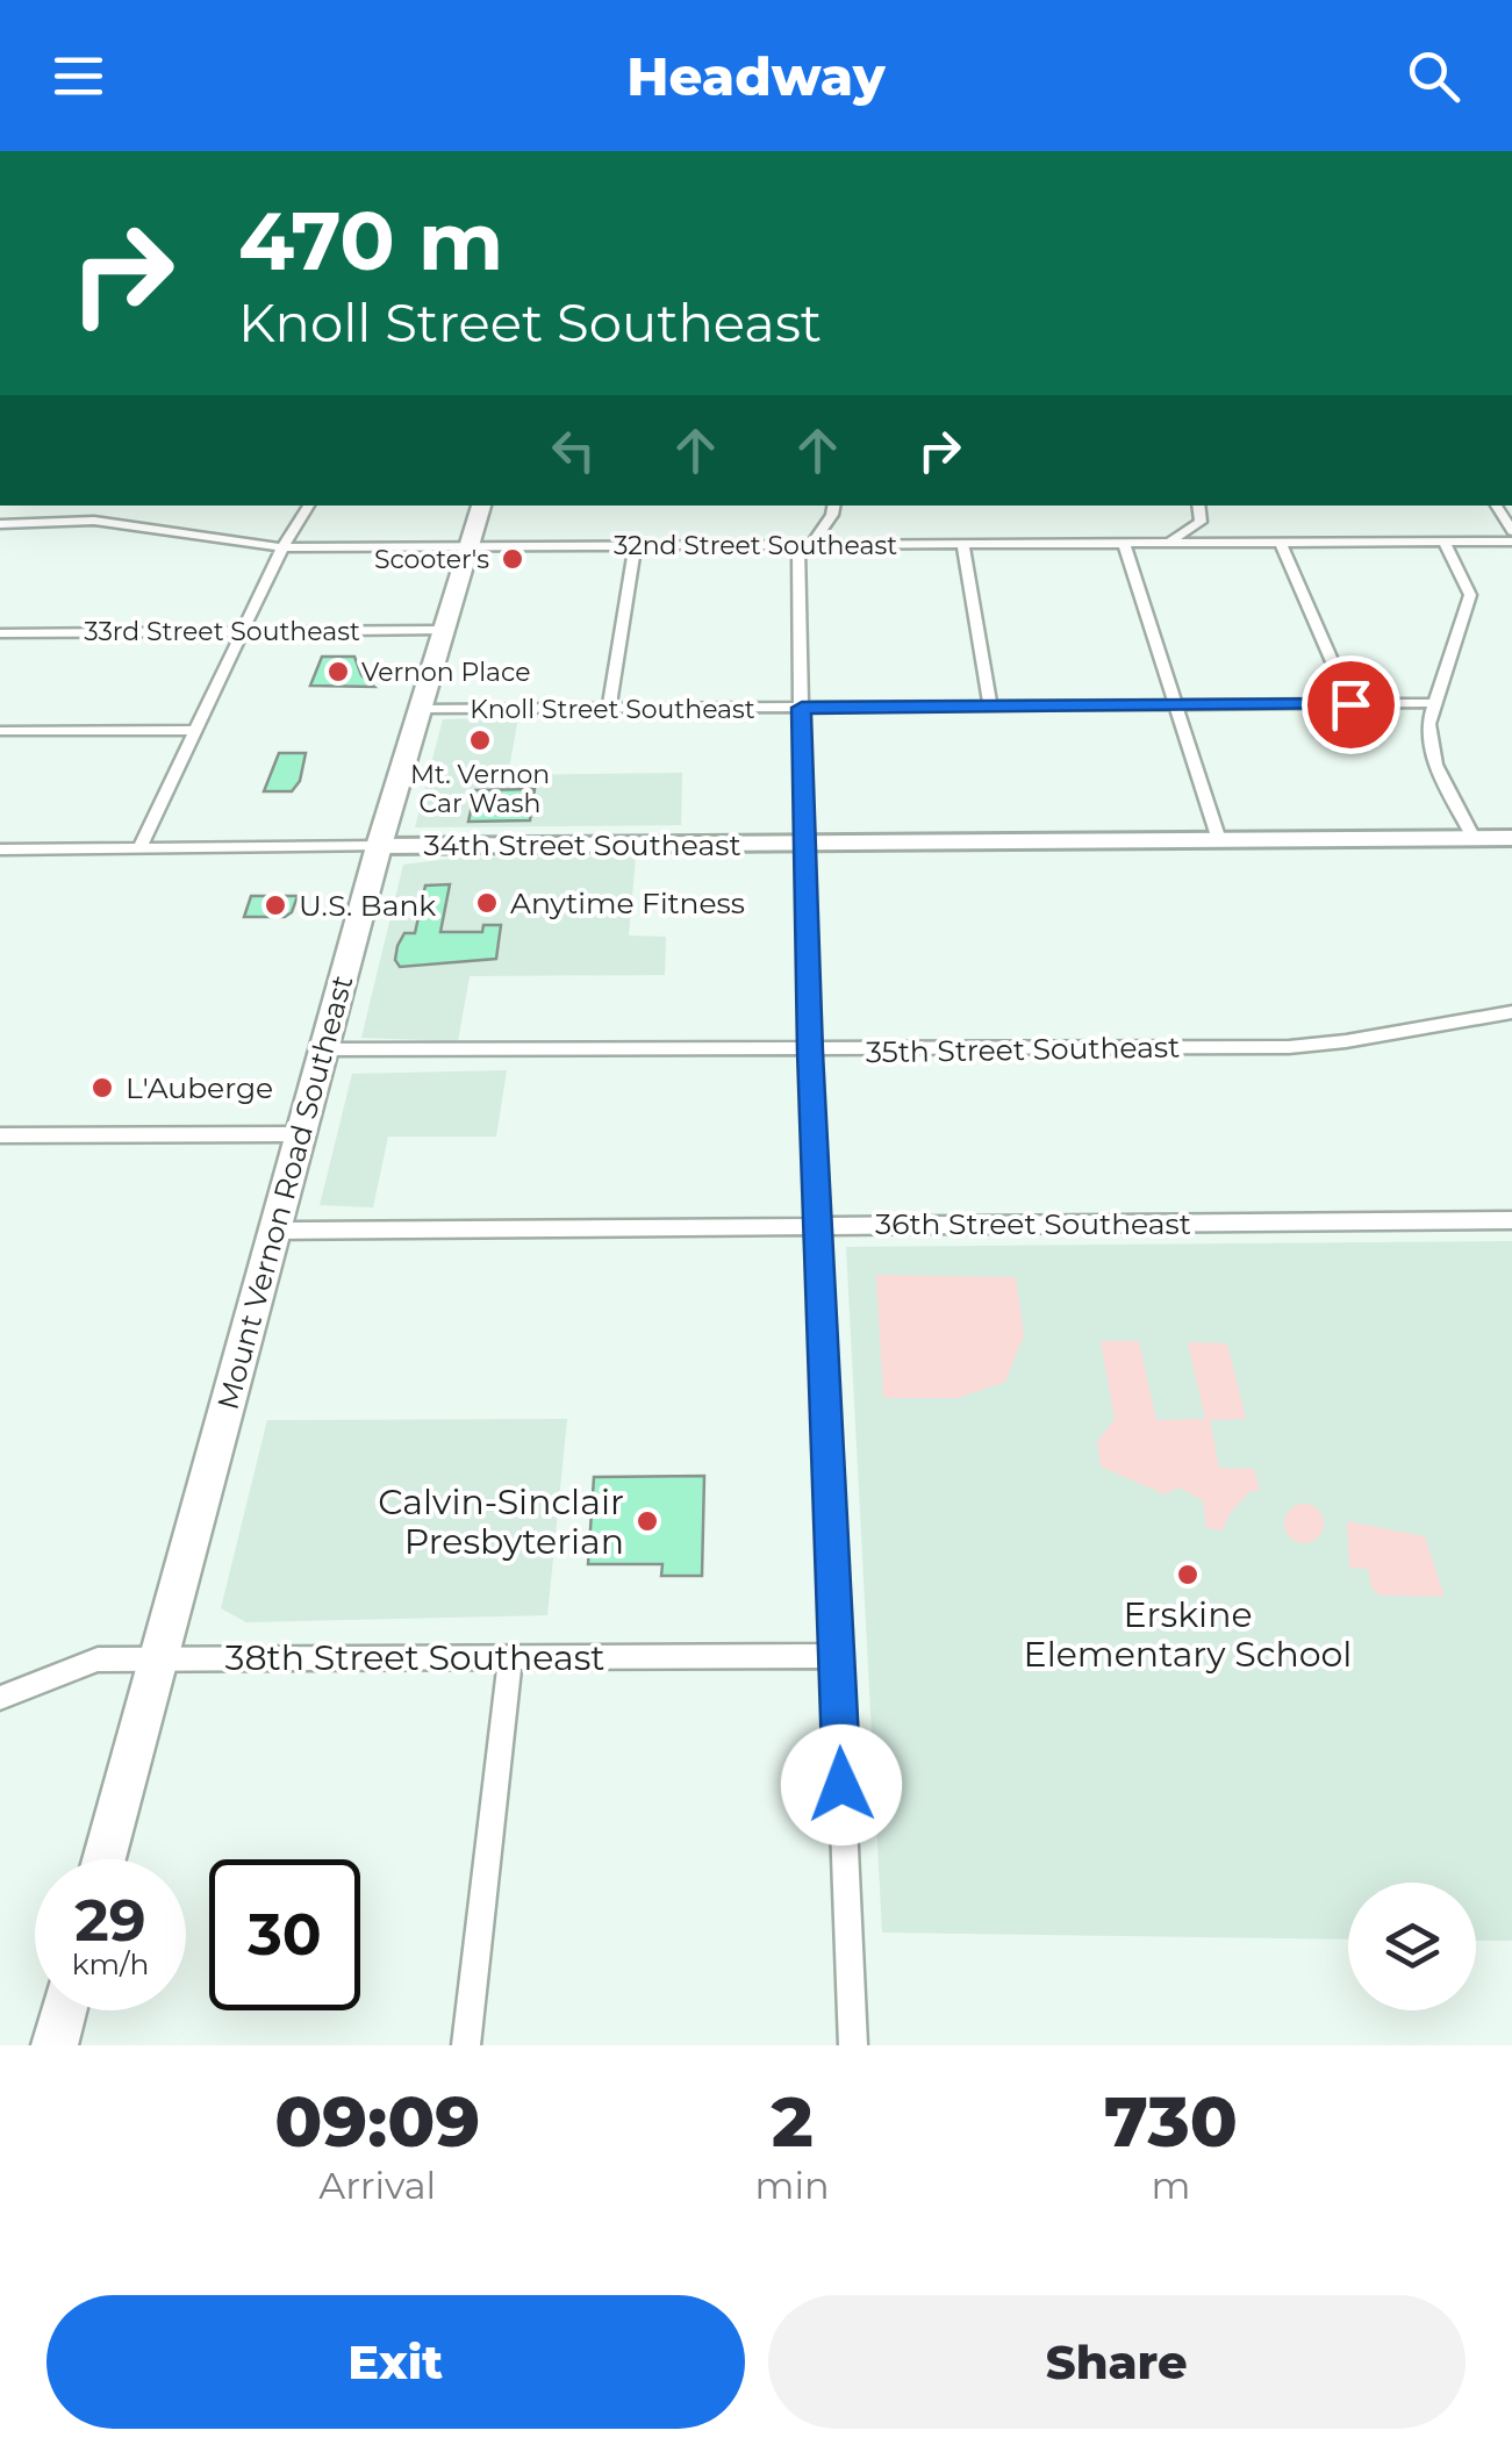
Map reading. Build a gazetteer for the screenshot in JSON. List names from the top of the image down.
{
  "streets": {
    "main road": ["Mount Vernon Road Southeast"],
    "street": [
      "32nd Street Southeast",
      "33rd Street Southeast",
      "Knoll Street Southeast",
      "34th Street Southeast",
      "35th Street Southeast",
      "36th Street Southeast",
      "38th Street Southeast"
    ]
  },
  "crossings": [
    ["32nd Street Southeast", "Mount Vernon Road Southeast"],
    ["33rd Street Southeast", "Mount Vernon Road Southeast"],
    ["Knoll Street Southeast", "Mount Vernon Road Southeast"],
    ["34th Street Southeast", "Mount Vernon Road Southeast"],
    ["35th Street Southeast", "Mount Vernon Road Southeast"],
    ["Mount Vernon Road Southeast", "36th Street Southeast"],
    ["Mount Vernon Road Southeast", "38th Street Southeast"]
  ],
  "places": [
    "Scooter's",
    "Vernon Place",
    "Mt. Vernon Car Wash",
    "Anytime Fitness",
    "U.S. Bank",
    "L'Auberge",
    "Calvin-Sinclair Presbyterian",
    "Erskine Elementary School"
  ],
  "page": {
    "header": "Headway",
    "turn": ["470 m", "Knoll Street Southeast"],
    "speed": "29 km/h",
    "limit": "30",
    "eta": [
      "09:09",
      "Arrival",
      "2",
      "min",
      "730",
      "m"
    ],
    "buttons": ["Exit", "Share"]
  }
}
